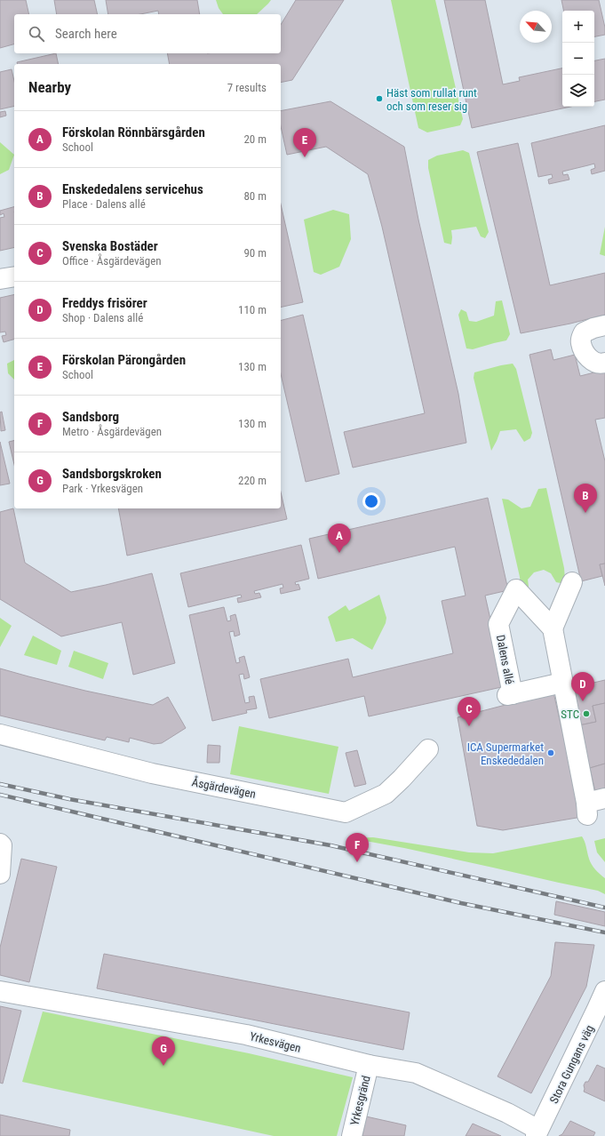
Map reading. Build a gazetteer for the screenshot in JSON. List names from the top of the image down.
{
  "streets": {
    "street": [
      "Dalens allé",
      "Åsgärdevägen",
      "Yrkesvägen",
      "Stora Gungans väg",
      "Yrkesgränd"
    ]
  },
  "crossings": [
    ["Yrkesvägen", "Stora Gungans väg"],
    ["Yrkesvägen", "Yrkesgränd"]
  ],
  "places": ["Häst som rullat runt och som reser sig", "STC", "ICA Supermarket Enskededalen"],
  "north": "top left",
  "page": {
    "map_buttons": ["+", "−"],
    "search": "Search here",
    "heading": ["Nearby", "7 results"],
    "list": [
      {
        "mark": "A",
        "name": "Förskolan Rönnbärsgården",
        "note": "School",
        "value": "20 m"
      },
      {
        "mark": "B",
        "name": "Enskededalens servicehus",
        "note": "Place · Dalens allé",
        "value": "80 m"
      },
      {
        "mark": "C",
        "name": "Svenska Bostäder",
        "note": "Office · Åsgärdevägen",
        "value": "90 m"
      },
      {
        "mark": "D",
        "name": "Freddys frisörer",
        "note": "Shop · Dalens allé",
        "value": "110 m"
      },
      {
        "mark": "E",
        "name": "Förskolan Pärongården",
        "note": "School",
        "value": "130 m"
      },
      {
        "mark": "F",
        "name": "Sandsborg",
        "note": "Metro · Åsgärdevägen",
        "value": "130 m"
      },
      {
        "mark": "G",
        "name": "Sandsborgskroken",
        "note": "Park · Yrkesvägen",
        "value": "220 m"
      }
    ],
    "pins": [
      "E",
      "B",
      "A",
      "D",
      "C",
      "F",
      "G"
    ]
  }
}
